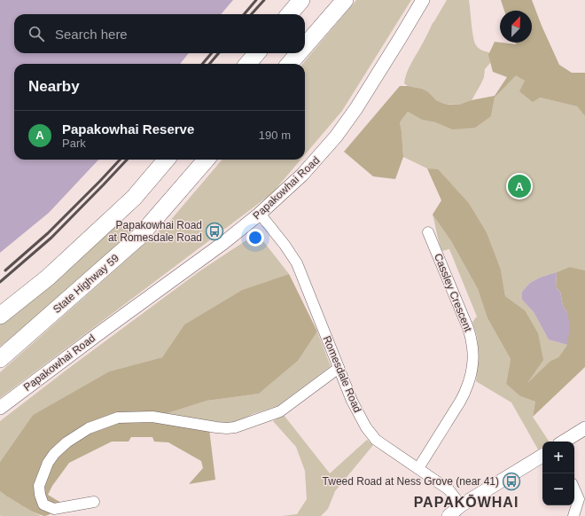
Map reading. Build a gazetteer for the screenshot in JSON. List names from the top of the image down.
{
  "streets": {
    "main road": ["State Highway 59"],
    "street": ["Papakowhai Road", "Cassley Crescent", "Romesdale Road"]
  },
  "crossings": [
    ["Papakowhai Road", "Romesdale Road"],
    ["Cassley Crescent", "Romesdale Road"]
  ],
  "districts": ["PAPAKŌWHAI"],
  "places": {
    "bus stop": ["Papakowhai Road at Romesdale Road", "Tweed Road at Ness Grove (near 41)"]
  },
  "north": "top right",
  "page": {
    "search": "Search here",
    "heading": "Nearby",
    "list": [
      {
        "mark": "A",
        "name": "Papakowhai Reserve",
        "note": "Park",
        "value": "190 m"
      }
    ],
    "pins": "A",
    "map_buttons": ["+", "−"]
  }
}
